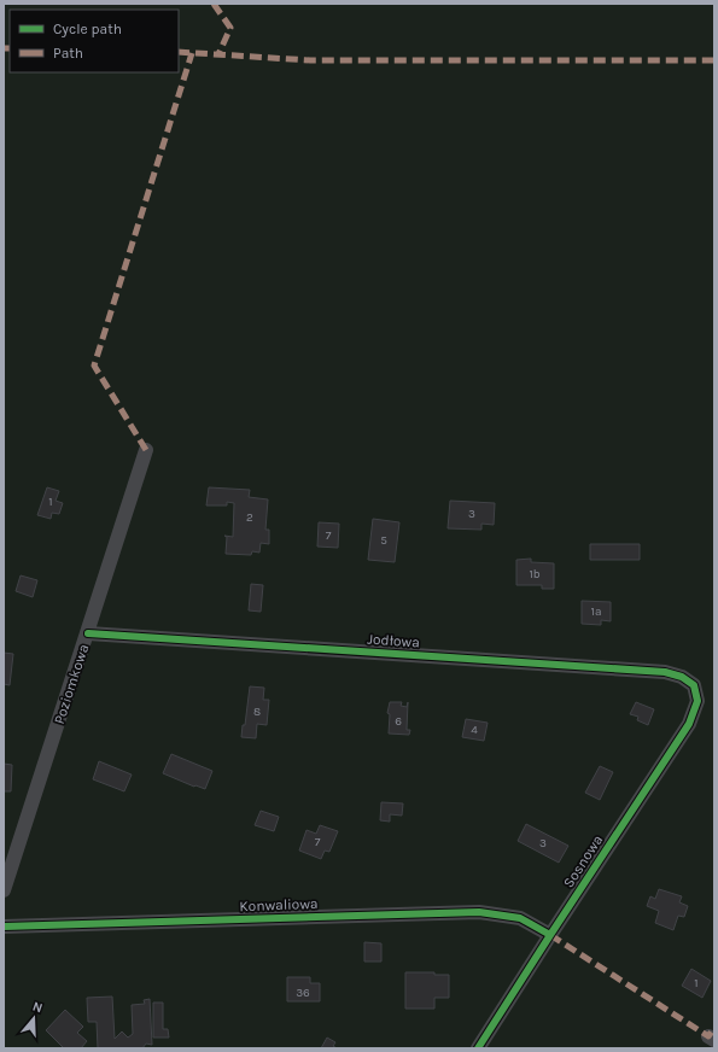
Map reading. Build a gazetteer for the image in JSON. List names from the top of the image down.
{
  "streets": {
    "street": [
      "Jodłowa",
      "Poziomkowa",
      "Sosnowa",
      "Konwaliowa"
    ]
  },
  "crossings": [
    ["Jodłowa", "Poziomkowa"],
    ["Jodłowa", "Sosnowa"],
    ["Sosnowa", "Konwaliowa"]
  ],
  "house_numbers": [
    "1",
    "3",
    "2",
    "7",
    "5",
    "1b",
    "1a",
    "8",
    "6",
    "4",
    "7",
    "3",
    "1",
    "36"
  ],
  "legend": ["Cycle path", "Path"],
  "north": "top"
}
